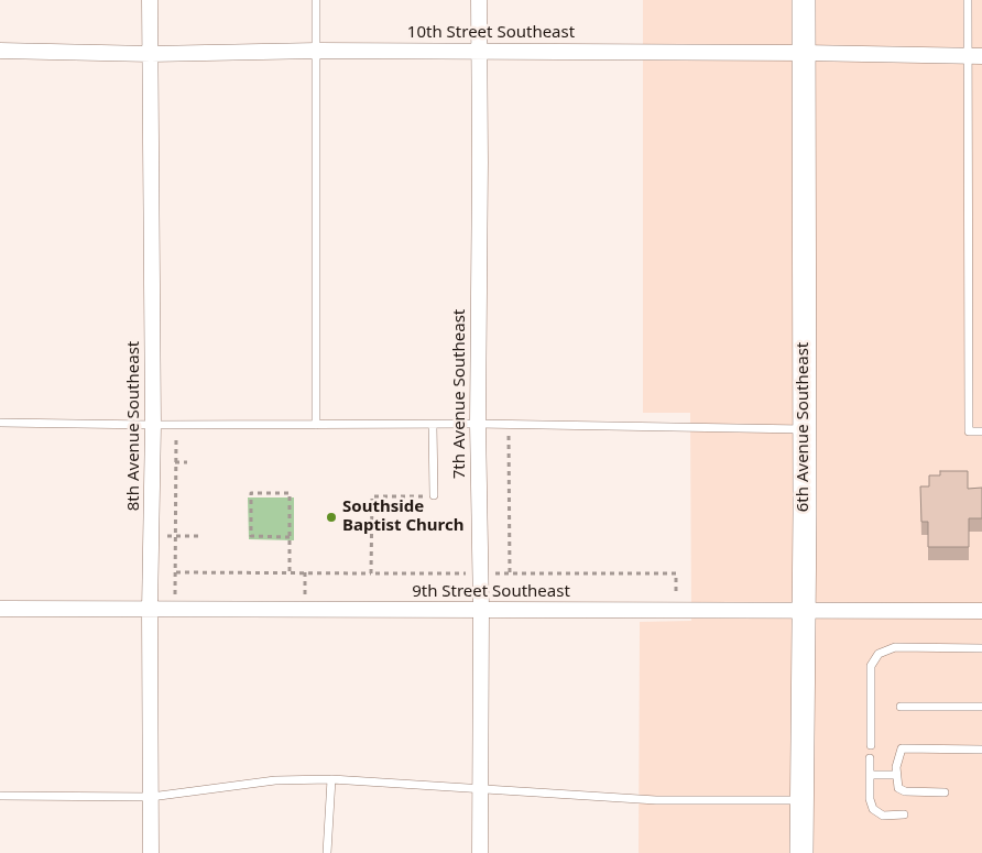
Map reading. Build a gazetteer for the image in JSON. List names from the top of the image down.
{
  "streets": {
    "main road": ["6th Avenue Southeast"],
    "street": [
      "10th Street Southeast",
      "7th Avenue Southeast",
      "8th Avenue Southeast",
      "9th Street Southeast"
    ]
  },
  "crossings": [
    ["10th Street Southeast", "7th Avenue Southeast"],
    ["10th Street Southeast", "8th Avenue Southeast"],
    ["10th Street Southeast", "6th Avenue Southeast"],
    ["7th Avenue Southeast", "9th Street Southeast"],
    ["8th Avenue Southeast", "9th Street Southeast"],
    ["6th Avenue Southeast", "9th Street Southeast"]
  ],
  "places": ["Southside Baptist Church"]
}
